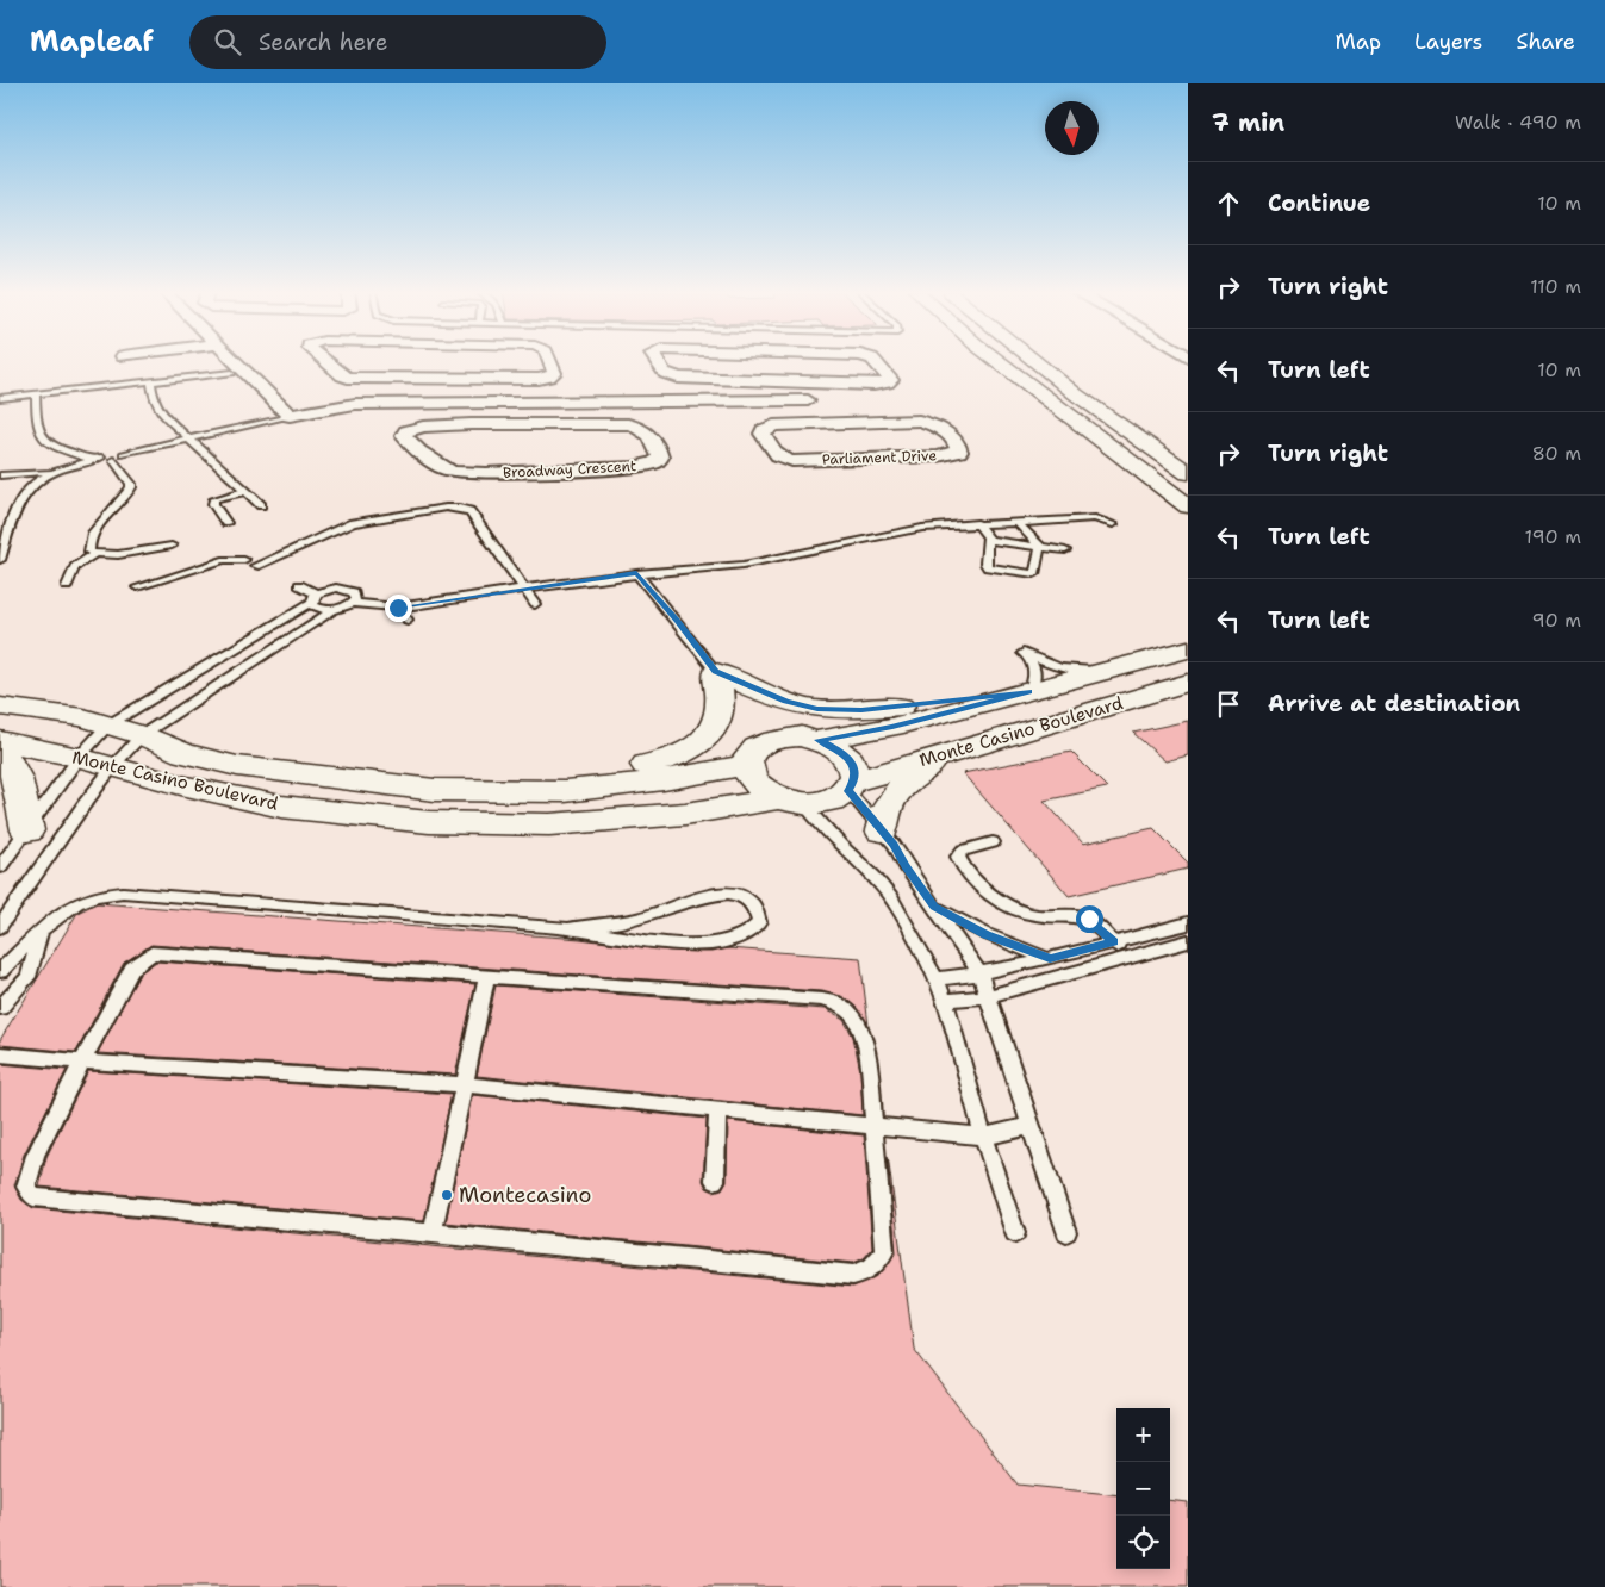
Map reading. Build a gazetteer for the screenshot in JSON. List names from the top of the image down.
{
  "streets": {
    "street": ["Parliament Drive", "Broadway Crescent", "Monte Casino Boulevard"]
  },
  "places": ["Montecasino"],
  "north": "bottom",
  "page": {
    "header": "Mapleaf",
    "search": "Search here",
    "nav": ["Map", "Layers", "Share"],
    "heading": ["7 min", "Walk · 490 m"],
    "list": [
      ["Continue", "10 m"],
      ["Turn right", "110 m"],
      ["Turn left", "10 m"],
      ["Turn right", "80 m"],
      ["Turn left", "190 m"],
      ["Turn left", "90 m"],
      "Arrive at destination"
    ],
    "map_buttons": ["+", "−"]
  }
}
